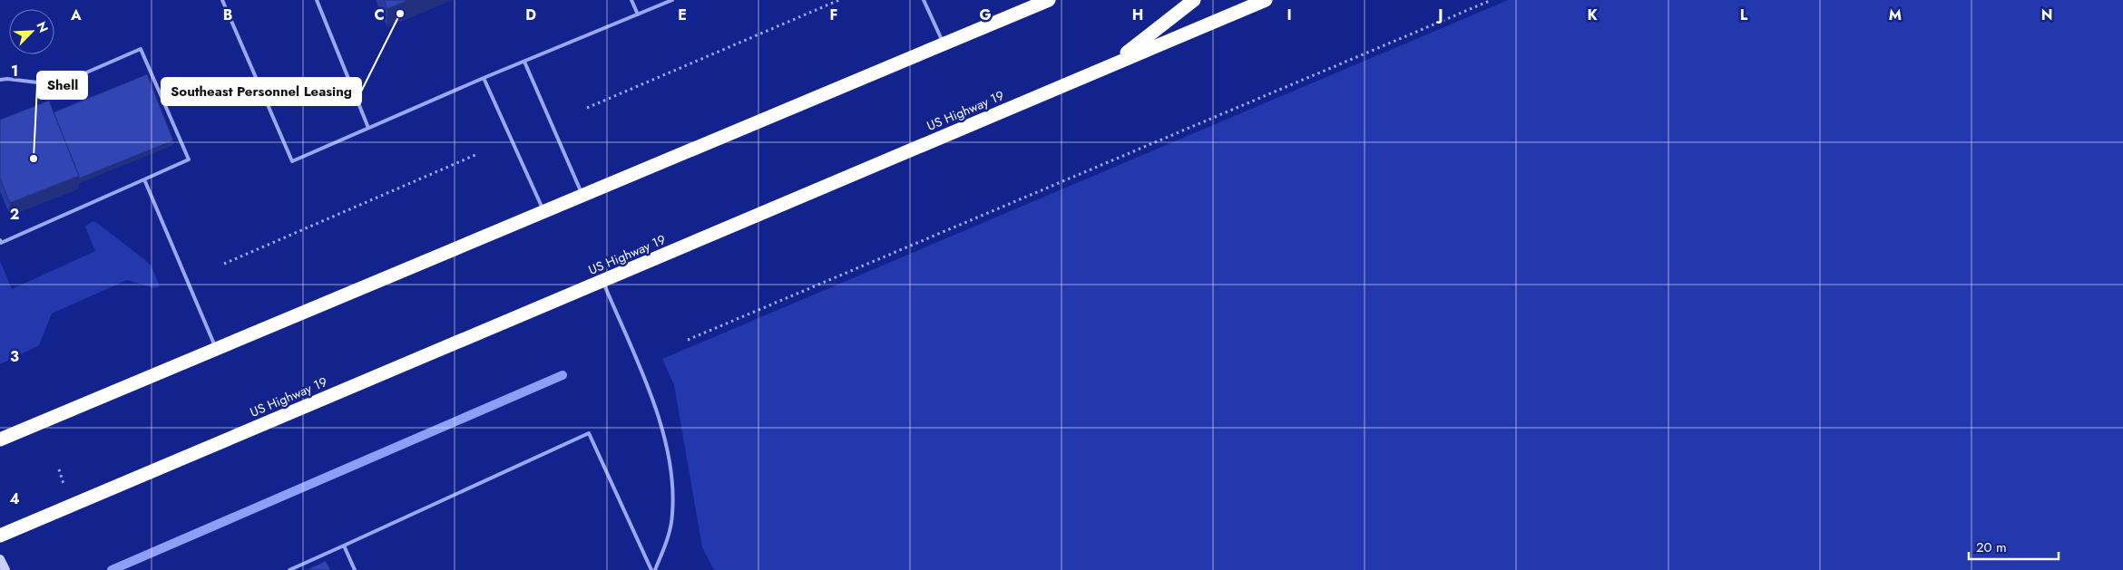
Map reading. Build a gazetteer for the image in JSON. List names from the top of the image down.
{
  "streets": {
    "highway": ["US Highway 19"]
  },
  "places": ["Southeast Personnel Leasing", "Shell"],
  "scale_bar": "20 m",
  "north": "top right",
  "grid": {
    "columns": [
      "A",
      "B",
      "C",
      "D",
      "E",
      "F",
      "G",
      "H",
      "I",
      "J",
      "K",
      "L",
      "M",
      "N"
    ],
    "rows": [
      "1",
      "2",
      "3",
      "4"
    ]
  }
}
